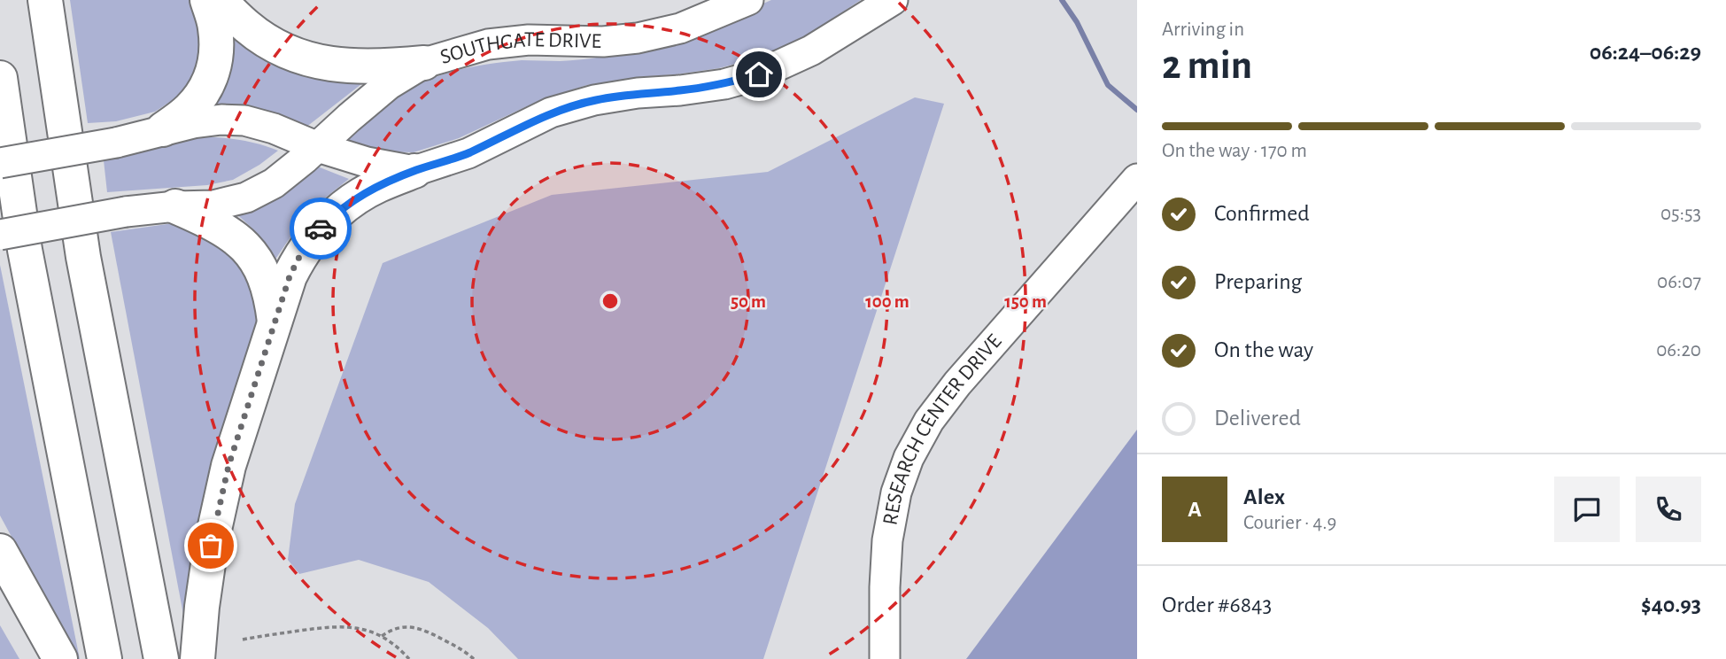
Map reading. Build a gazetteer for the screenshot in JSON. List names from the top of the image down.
{
  "streets": {
    "main road": ["SOUTHGATE DRIVE", "RESEARCH CENTER DRIVE"]
  },
  "page": {
    "heading": ["2 min", "Arriving in", "06:24–06:29"],
    "panel": [
      "Alex",
      "Courier · 4.9",
      "Order #6843",
      "$40.93"
    ],
    "bar": "On the way · 170 m",
    "list": [
      ["Confirmed", "05:53"],
      ["Preparing", "06:07"],
      ["On the way", "06:20"],
      "Delivered"
    ],
    "round": "A"
  },
  "rings": ["50 m", "100 m", "150 m"]
}
